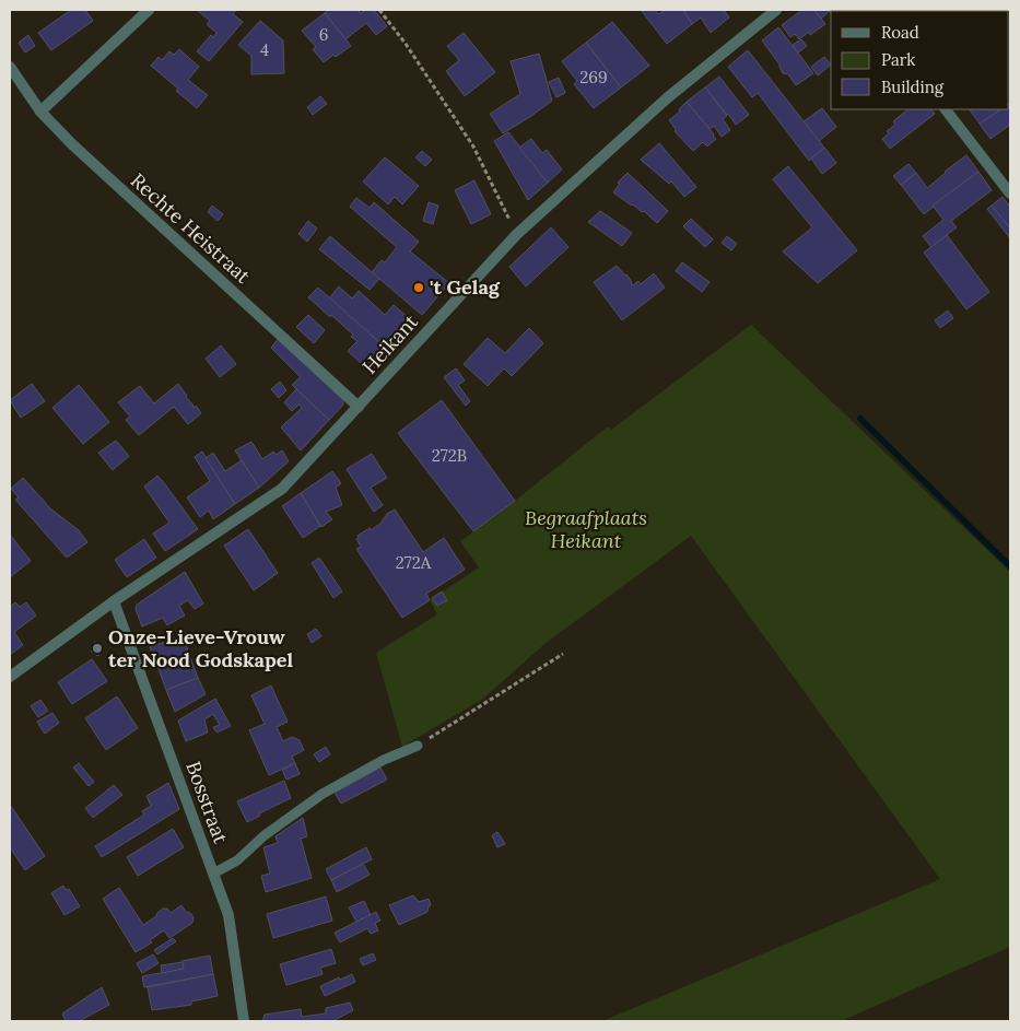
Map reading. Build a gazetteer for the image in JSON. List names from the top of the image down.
{
  "streets": {
    "street": ["Rechte Heistraat", "Heikant", "Bosstraat"]
  },
  "crossings": [
    ["Rechte Heistraat", "Heikant"],
    ["Heikant", "Bosstraat"]
  ],
  "parks": ["Begraafplaats Heikant"],
  "places": ["'t Gelag", "Onze-Lieve-Vrouw ter Nood Godskapel"],
  "house_numbers": [
    "6",
    "4",
    "269",
    "272B",
    "272A"
  ],
  "legend": ["Road", "Park", "Building"]
}
